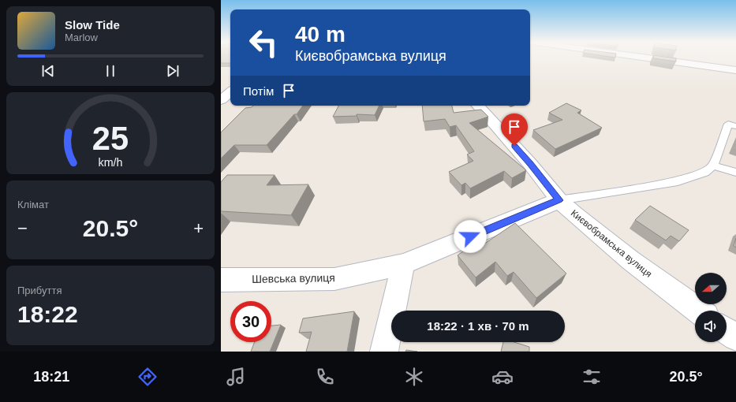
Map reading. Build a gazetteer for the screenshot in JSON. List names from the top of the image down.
{
  "streets": {
    "street": ["Києвобрамська вулиця", "Шевська вулиця"]
  },
  "crossings": [
    ["Києвобрамська вулиця", "Шевська вулиця"]
  ],
  "north": "left",
  "page": {
    "turn": ["40 m", "Києвобрамська вулиця"],
    "song": ["Slow Tide", "Marlow"],
    "then": "Потім",
    "tile": [
      "Клімат",
      ["Прибуття", "18:22"]
    ],
    "heat": ["−", "20.5°", "+"],
    "limit": "30",
    "trip": "18:22 · 1 хв · 70 m",
    "tabs": ["18:21", "20.5°"],
    "gauge": ["25", "km/h"]
  }
}
